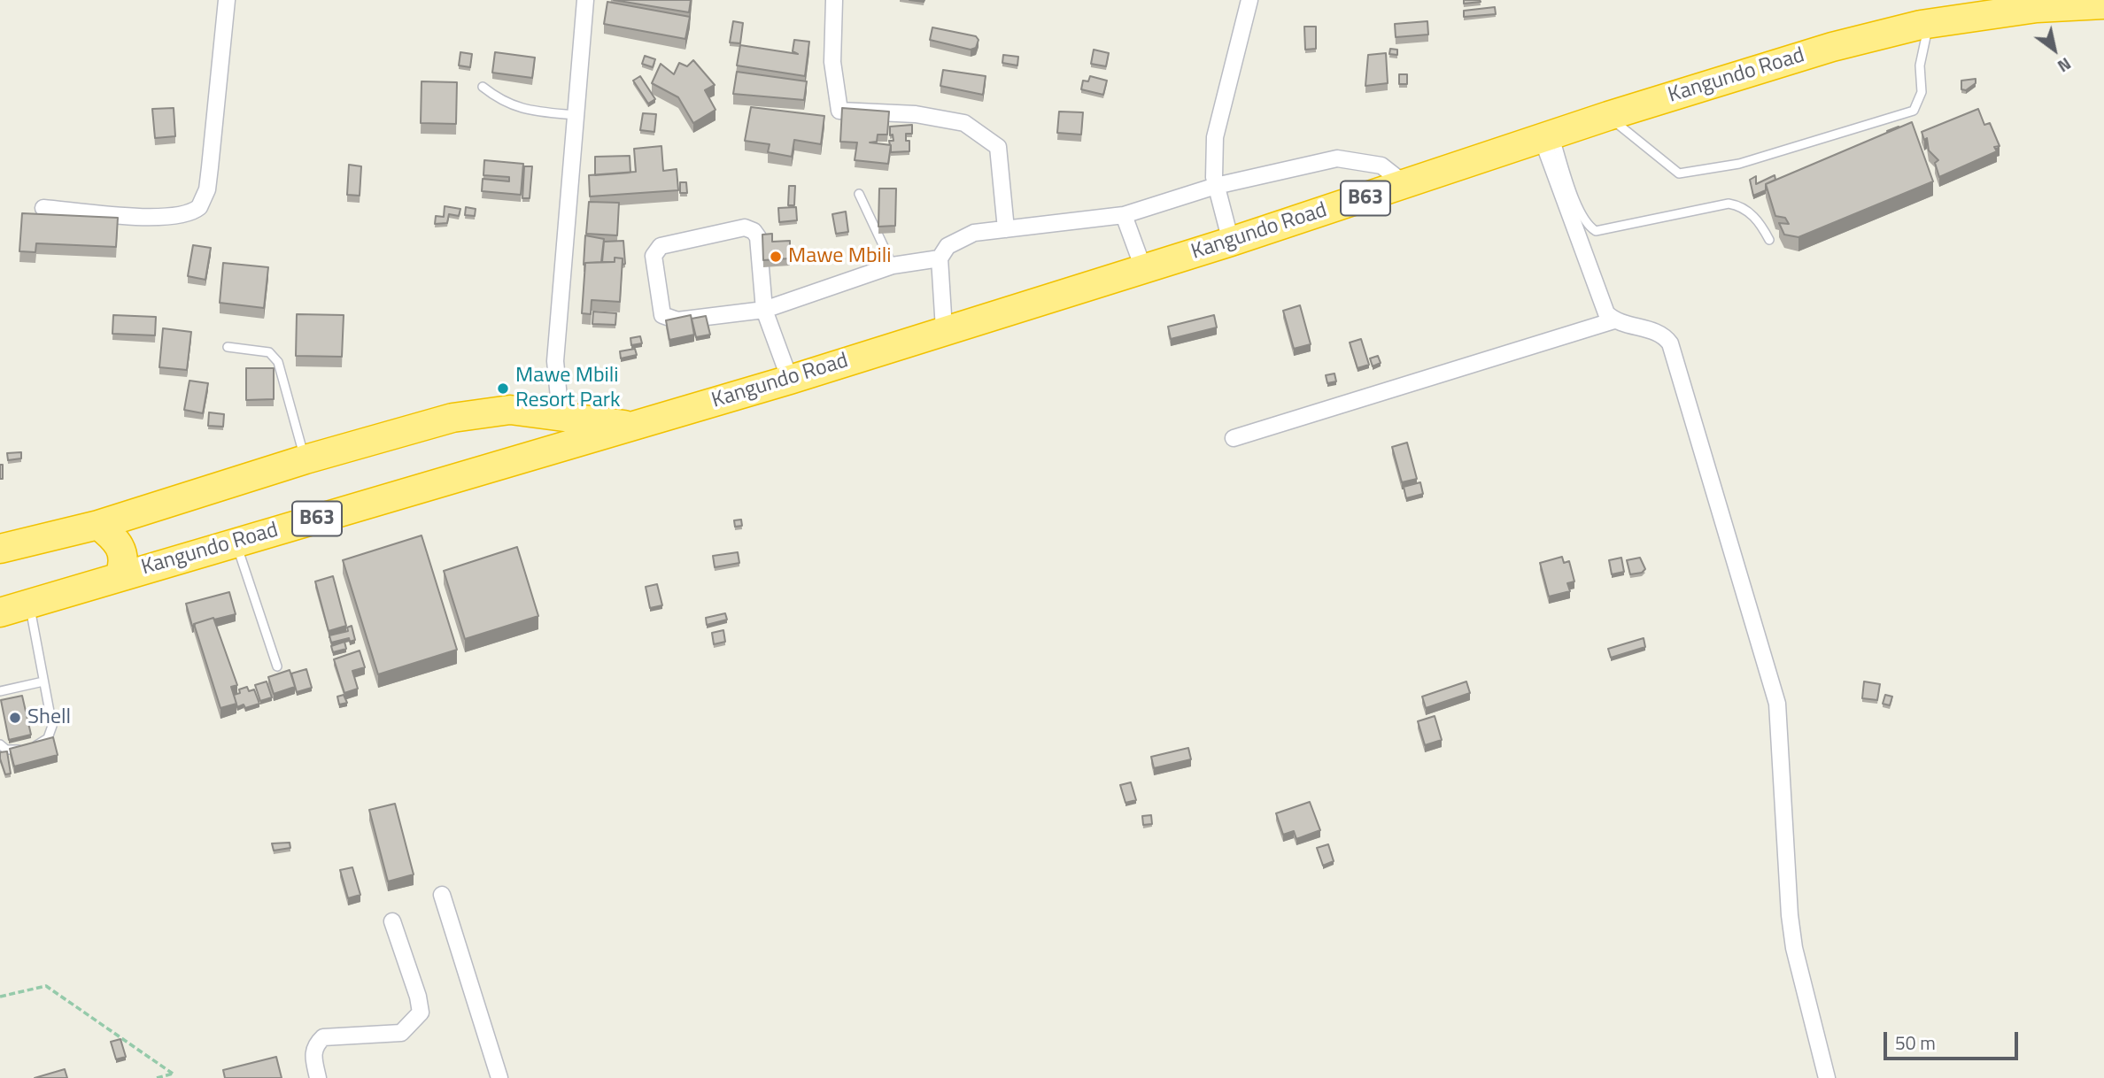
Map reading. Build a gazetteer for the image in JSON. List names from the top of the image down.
{
  "streets": {
    "highway": ["Kangundo Road", "B63"]
  },
  "places": ["Mawe Mbili", "Mawe Mbili Resort Park", "Shell"],
  "scale_bar": "50 m",
  "north": "bottom right"
}
